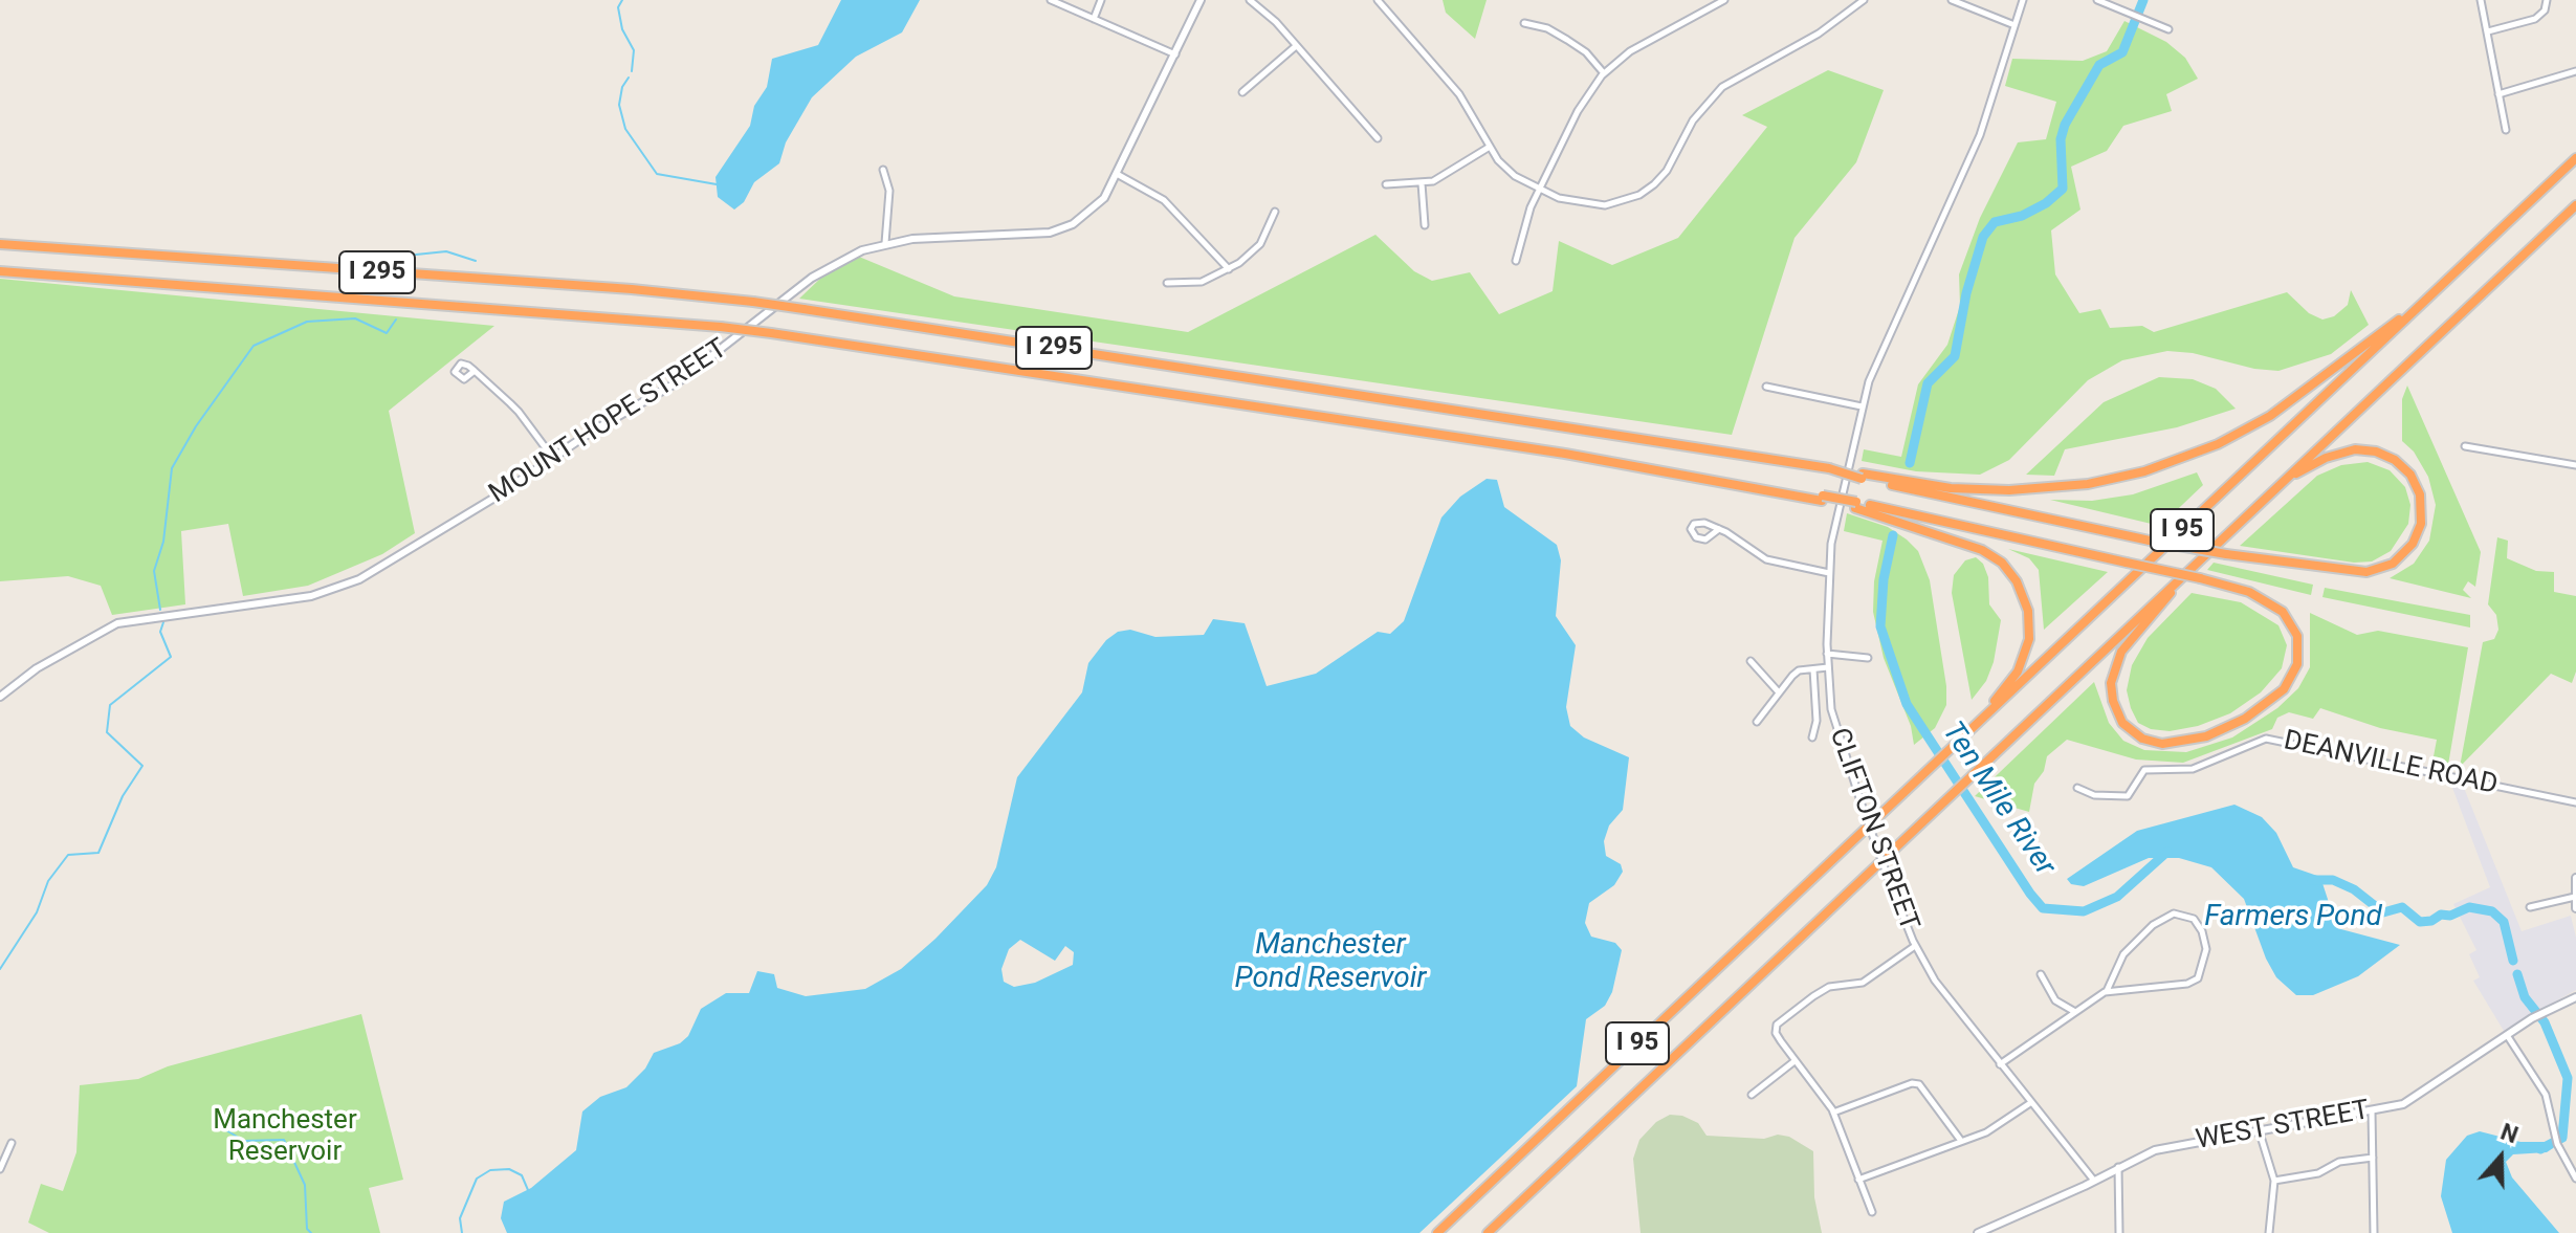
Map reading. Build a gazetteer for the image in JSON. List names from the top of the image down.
{
  "streets": {
    "highway": ["I 295", "I 95"],
    "street": [
      "MOUNT HOPE STREET",
      "DEANVILLE ROAD",
      "CLIFTON STREET",
      "WEST STREET"
    ]
  },
  "crossings": [
    ["CLIFTON STREET", "WEST STREET"]
  ],
  "water": ["Ten Mile River", "Farmers Pond", "Manchester Pond Reservoir"],
  "parks": ["Manchester Reservoir"],
  "north": "top"
}
